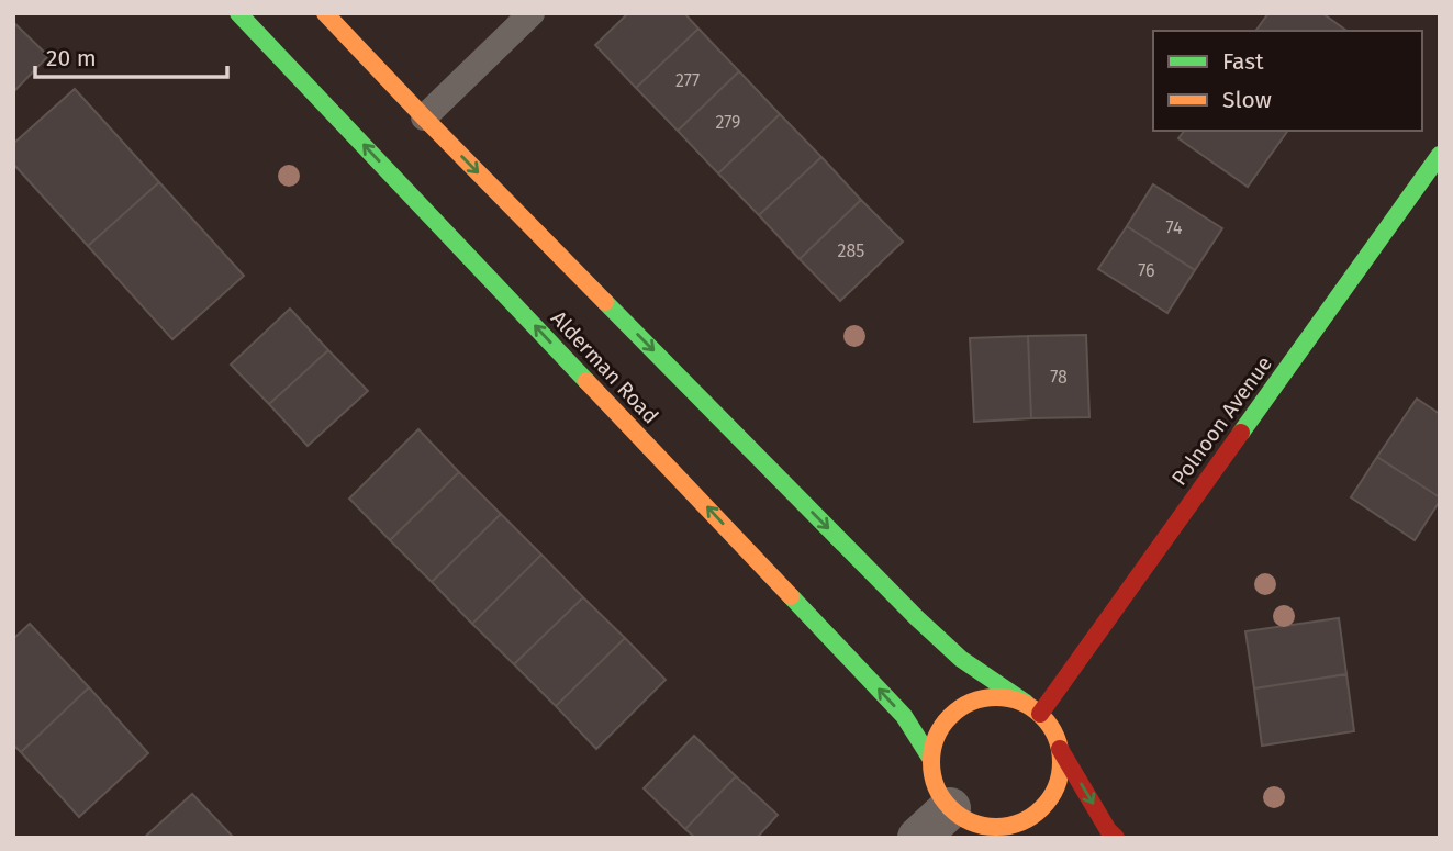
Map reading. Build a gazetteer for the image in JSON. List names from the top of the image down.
{
  "streets": {
    "street": ["Alderman Road", "Polnoon Avenue"]
  },
  "crossings": [
    ["Alderman Road", "Polnoon Avenue"]
  ],
  "house_numbers": [
    "277",
    "279",
    "74",
    "285",
    "76",
    "78"
  ],
  "legend": ["Fast", "Slow"],
  "scale_bar": "20 m"
}
